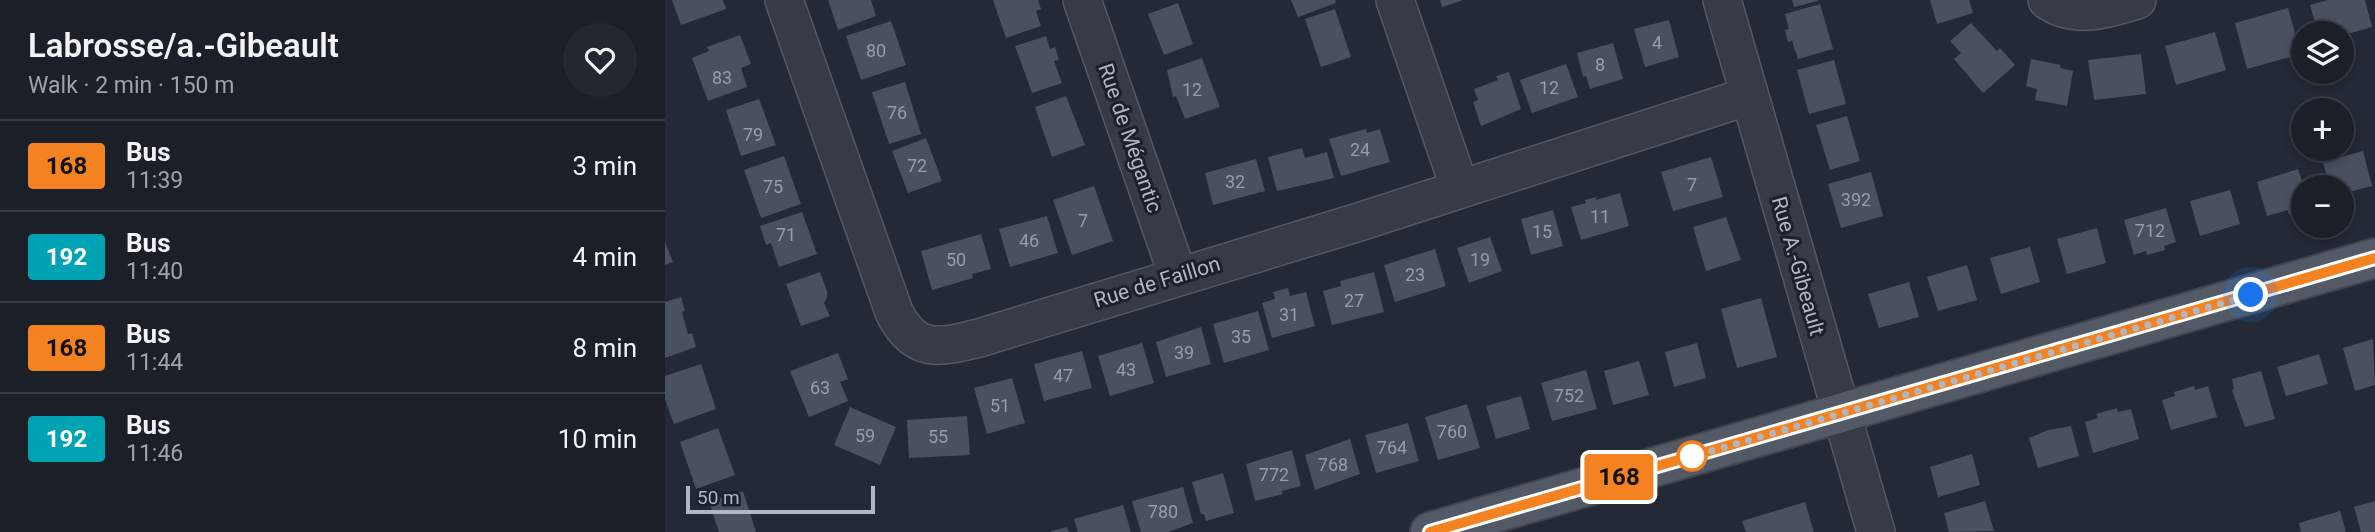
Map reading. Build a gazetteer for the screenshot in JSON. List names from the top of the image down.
{
  "streets": {
    "street": ["Rue de Mégantic", "Rue A.-Gibeault", "Rue de Faillon"]
  },
  "crossings": [
    ["Rue de Mégantic", "Rue de Faillon"],
    ["Rue A.-Gibeault", "Rue de Faillon"]
  ],
  "lines": ["bus line 168"],
  "house_numbers": [
    "4",
    "80",
    "8",
    "83",
    "12",
    "12",
    "76",
    "79",
    "24",
    "72",
    "32",
    "7",
    "75",
    "392",
    "11",
    "7",
    "712",
    "15",
    "71",
    "46",
    "50",
    "19",
    "23",
    "27",
    "31",
    "35",
    "39",
    "43",
    "47",
    "63",
    "752",
    "51",
    "760",
    "59",
    "55",
    "764",
    "768",
    "772",
    "780"
  ],
  "scale_bar": "50 m",
  "page": {
    "heading": ["Labrosse/a.-Gibeault", "Walk · 2 min · 150 m"],
    "on_map": "168",
    "map_buttons": ["+", "−"],
    "list": [
      {
        "mark": "168",
        "name": "Bus",
        "note": "11:39",
        "value": "3 min"
      },
      {
        "mark": "192",
        "name": "Bus",
        "note": "11:40",
        "value": "4 min"
      },
      {
        "mark": "168",
        "name": "Bus",
        "note": "11:44",
        "value": "8 min"
      },
      {
        "mark": "192",
        "name": "Bus",
        "note": "11:46",
        "value": "10 min"
      }
    ],
    "scale": "50 m"
  }
}
